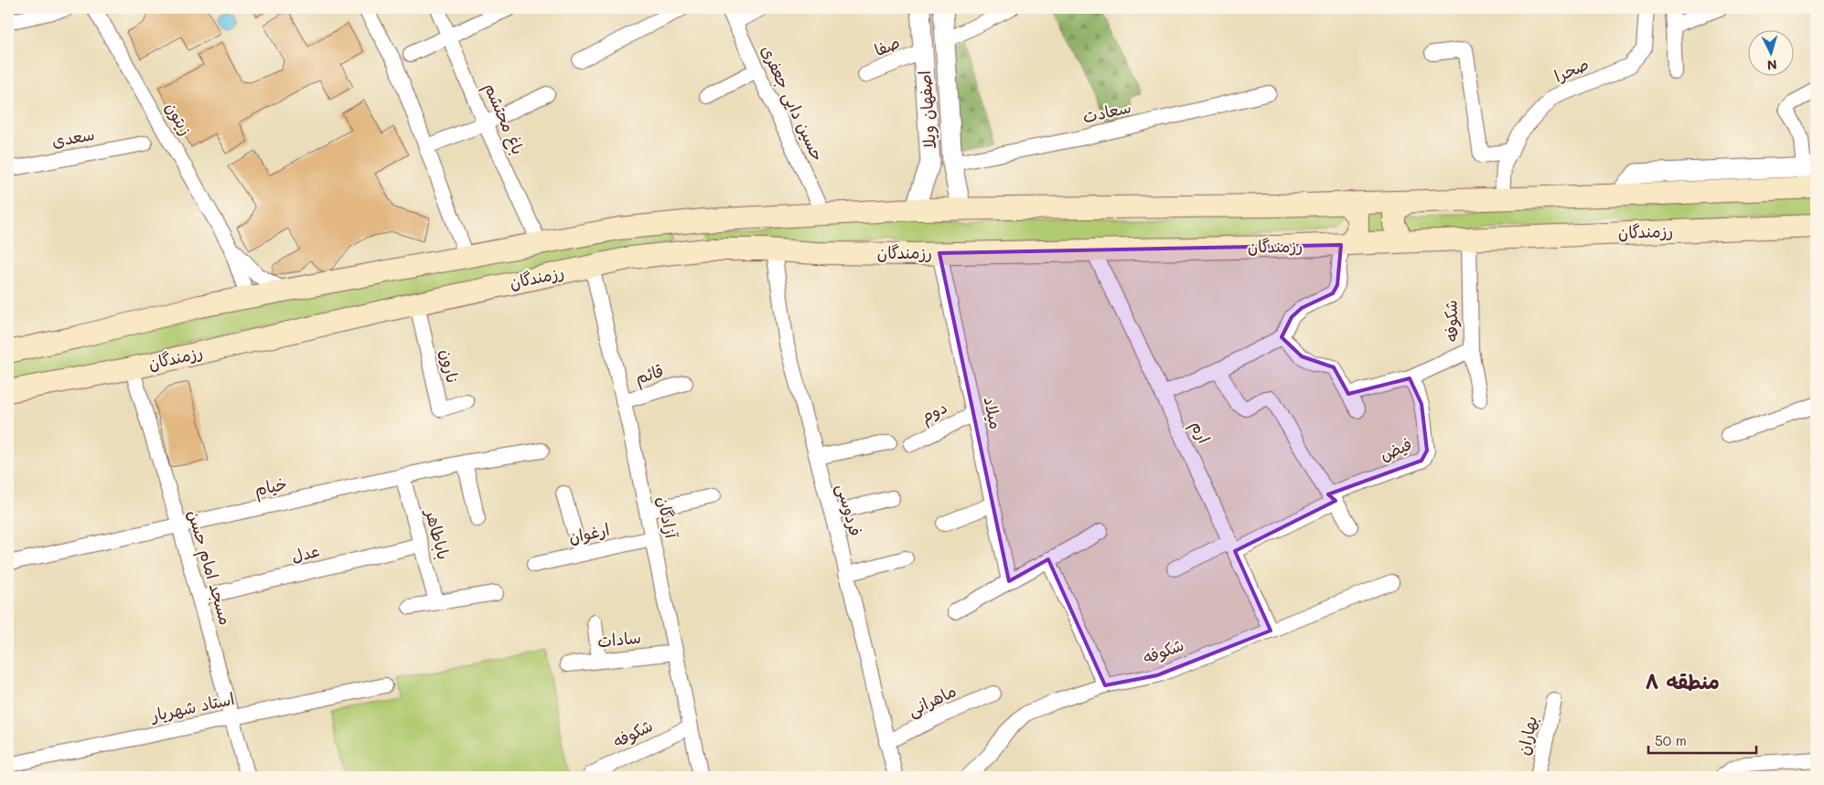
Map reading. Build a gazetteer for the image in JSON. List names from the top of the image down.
{
  "streets": {
    "main road": ["رزمندگان"],
    "street": [
      "صفا",
      "صحرا",
      "حسین دایی جعفری",
      "اصفهان ویلا",
      "سعادت",
      "زیتون",
      "باغ محتشم",
      "سعدی",
      "شکوفه",
      "نارون",
      "قائم",
      "دوم",
      "میلاد",
      "ارم",
      "فیض",
      "خیام",
      "فردوسی",
      "آزادگان",
      "ارغوان",
      "باباطاهر",
      "عدل",
      "مسجد امام حسن",
      "سادات",
      "ماهرانی",
      "استاد شهریار",
      "بهاران"
    ]
  },
  "crossings": [
    ["صفا", "اصفهان ویلا"],
    ["صحرا", "رزمندگان"],
    ["حسین دایی جعفری", "رزمندگان"],
    ["اصفهان ویلا", "سعادت"],
    ["اصفهان ویلا", "رزمندگان"],
    ["باغ محتشم", "رزمندگان"],
    ["رزمندگان", "شکوفه"],
    ["رزمندگان", "نارون"],
    ["رزمندگان", "میلاد"],
    ["رزمندگان", "ارم"],
    ["رزمندگان", "فردوسی"],
    ["رزمندگان", "آزادگان"],
    ["رزمندگان", "مسجد امام حسن"],
    ["شکوفه", "ارم"],
    ["شکوفه", "آزادگان"],
    ["قائم", "آزادگان"],
    ["دوم", "میلاد"],
    ["خیام", "باباطاهر"],
    ["خیام", "مسجد امام حسن"],
    ["فردوسی", "ماهرانی"],
    ["آزادگان", "ارغوان"],
    ["آزادگان", "سادات"],
    ["باباطاهر", "عدل"],
    ["عدل", "مسجد امام حسن"],
    ["مسجد امام حسن", "استاد شهریار"]
  ],
  "districts": ["منطقه ۸"],
  "scale_bar": "50 m",
  "north": "bottom"
}
